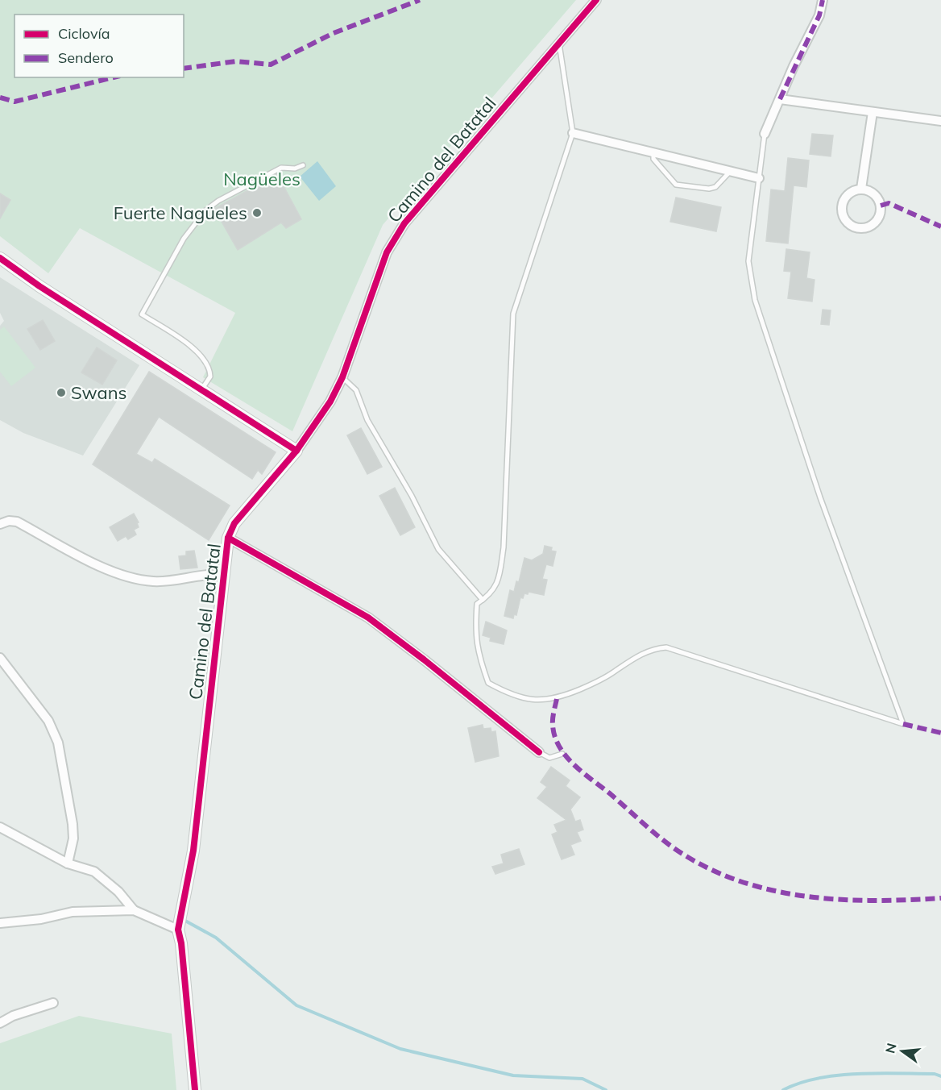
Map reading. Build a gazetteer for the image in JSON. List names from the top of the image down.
{
  "streets": {
    "street": ["Camino del Batatal"]
  },
  "parks": ["Nagüeles"],
  "places": ["Fuerte Nagüeles", "Swans"],
  "legend": ["Ciclovía", "Sendero"],
  "north": "left"
}
